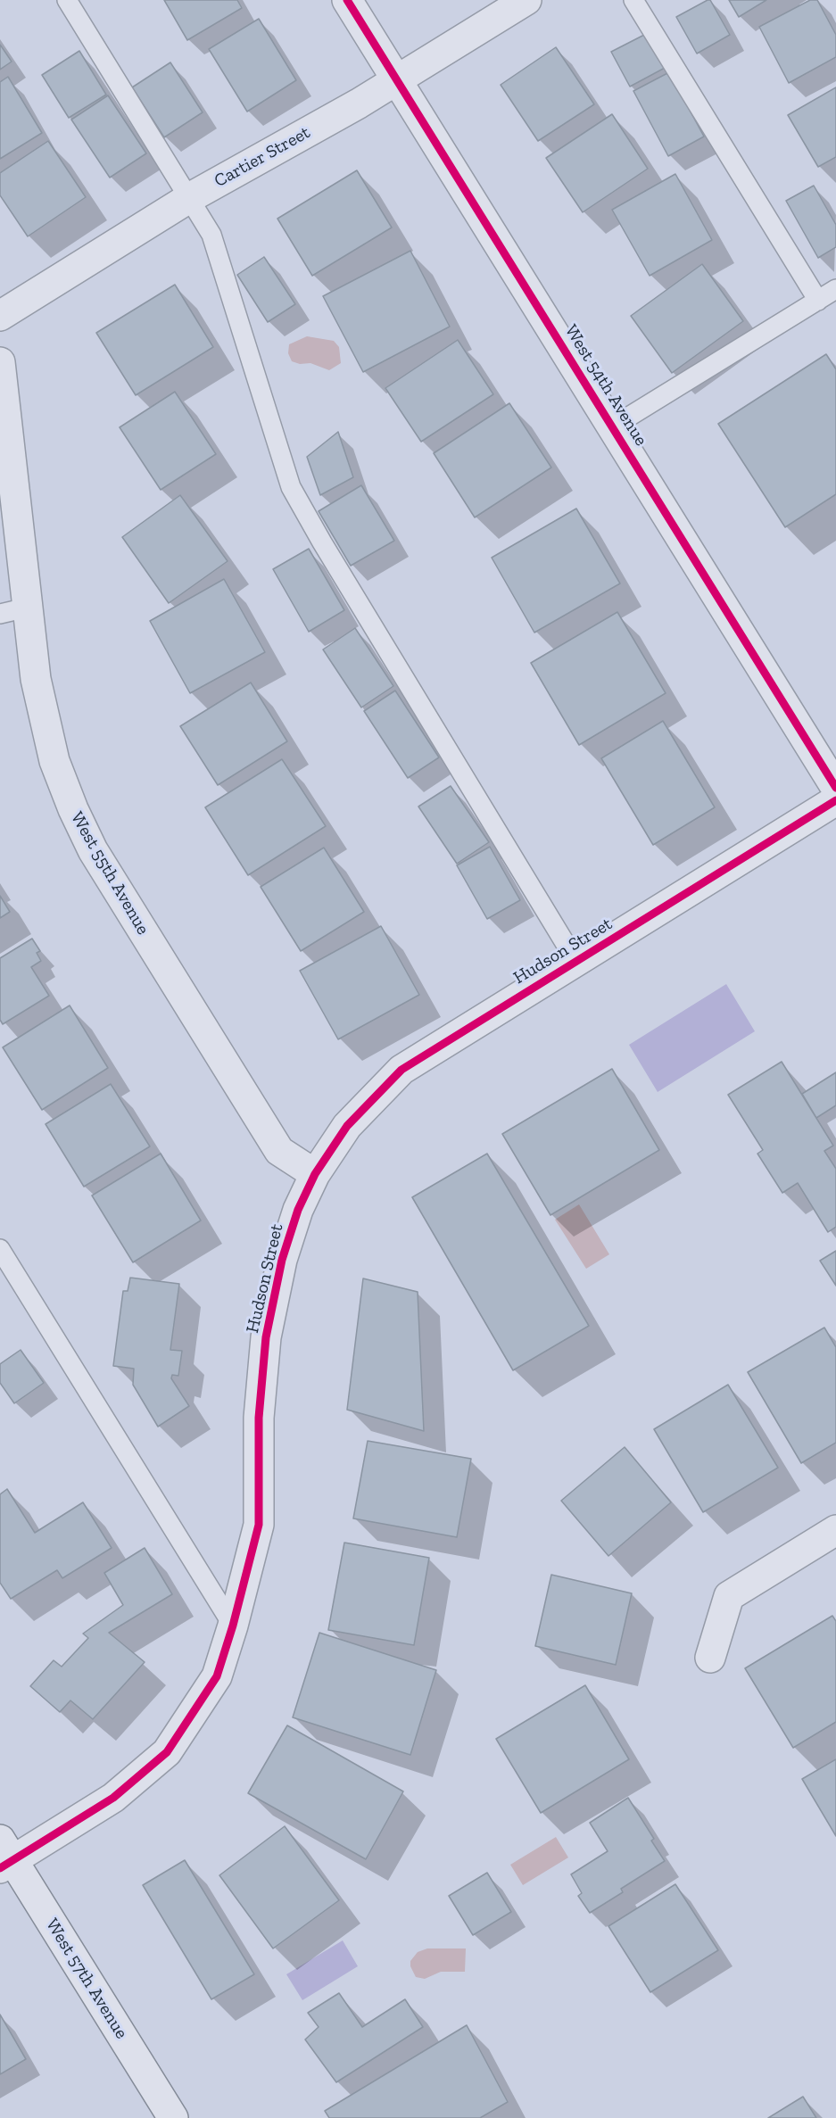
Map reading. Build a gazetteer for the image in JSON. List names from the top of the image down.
{
  "streets": {
    "street": [
      "Cartier Street",
      "West 54th Avenue",
      "West 55th Avenue",
      "Hudson Street",
      "West 57th Avenue"
    ]
  },
  "crossings": [
    ["Cartier Street", "West 54th Avenue"],
    ["West 55th Avenue", "Hudson Street"],
    ["Hudson Street", "West 57th Avenue"]
  ]
}
